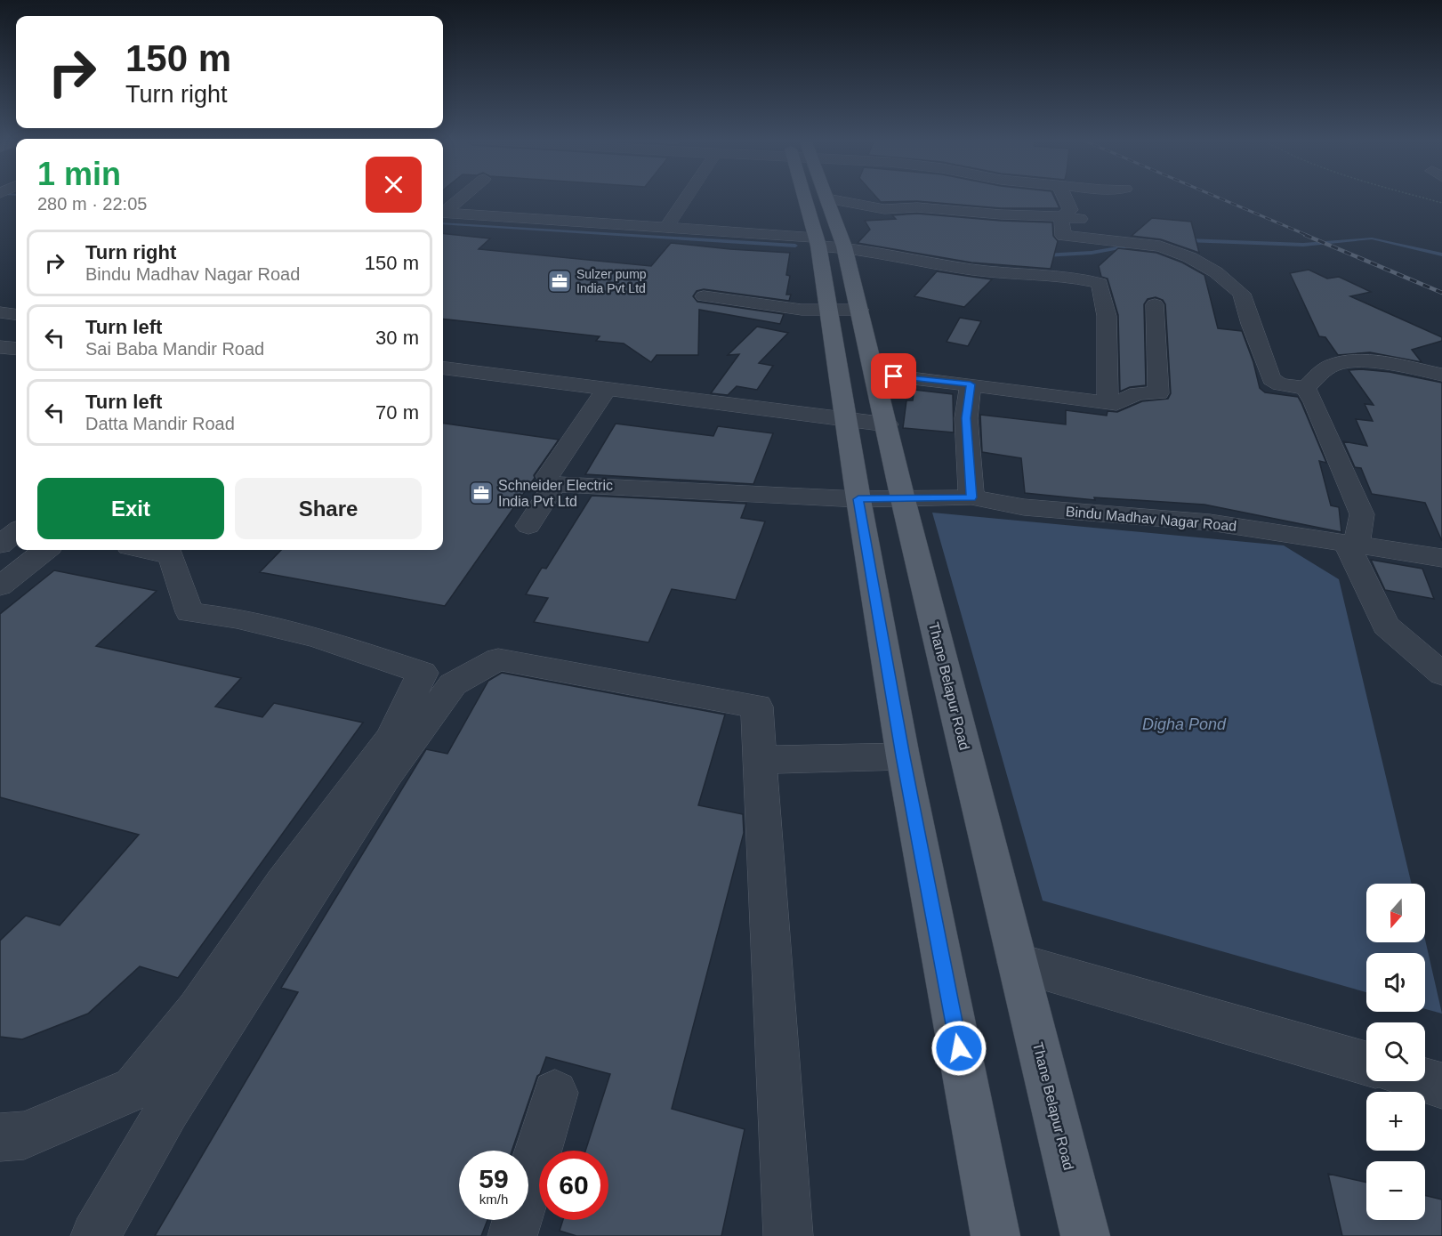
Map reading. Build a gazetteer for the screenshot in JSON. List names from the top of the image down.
{
  "streets": {
    "main road": ["Thane Belapur Road"],
    "street": ["Bindu Madhav Nagar Road"]
  },
  "crossings": [
    ["Bindu Madhav Nagar Road", "Thane Belapur Road"]
  ],
  "water": ["Digha Pond"],
  "places": {
    "office": ["Sulzer pump India Pvt Ltd", "Schneider Electric India Pvt Ltd"]
  },
  "north": "bottom",
  "page": {
    "turn": ["150 m", "Turn right"],
    "heading": ["1 min", "280 m · 22:05"],
    "list": [
      {
        "name": "Turn right",
        "note": "Bindu Madhav Nagar Road",
        "value": "150 m"
      },
      {
        "name": "Turn left",
        "note": "Sai Baba Mandir Road",
        "value": "30 m"
      },
      {
        "name": "Turn left",
        "note": "Datta Mandir Road",
        "value": "70 m"
      }
    ],
    "buttons": ["Exit", "Share"],
    "map_buttons": ["+", "−"],
    "speed": "59 km/h",
    "limit": "60"
  }
}
